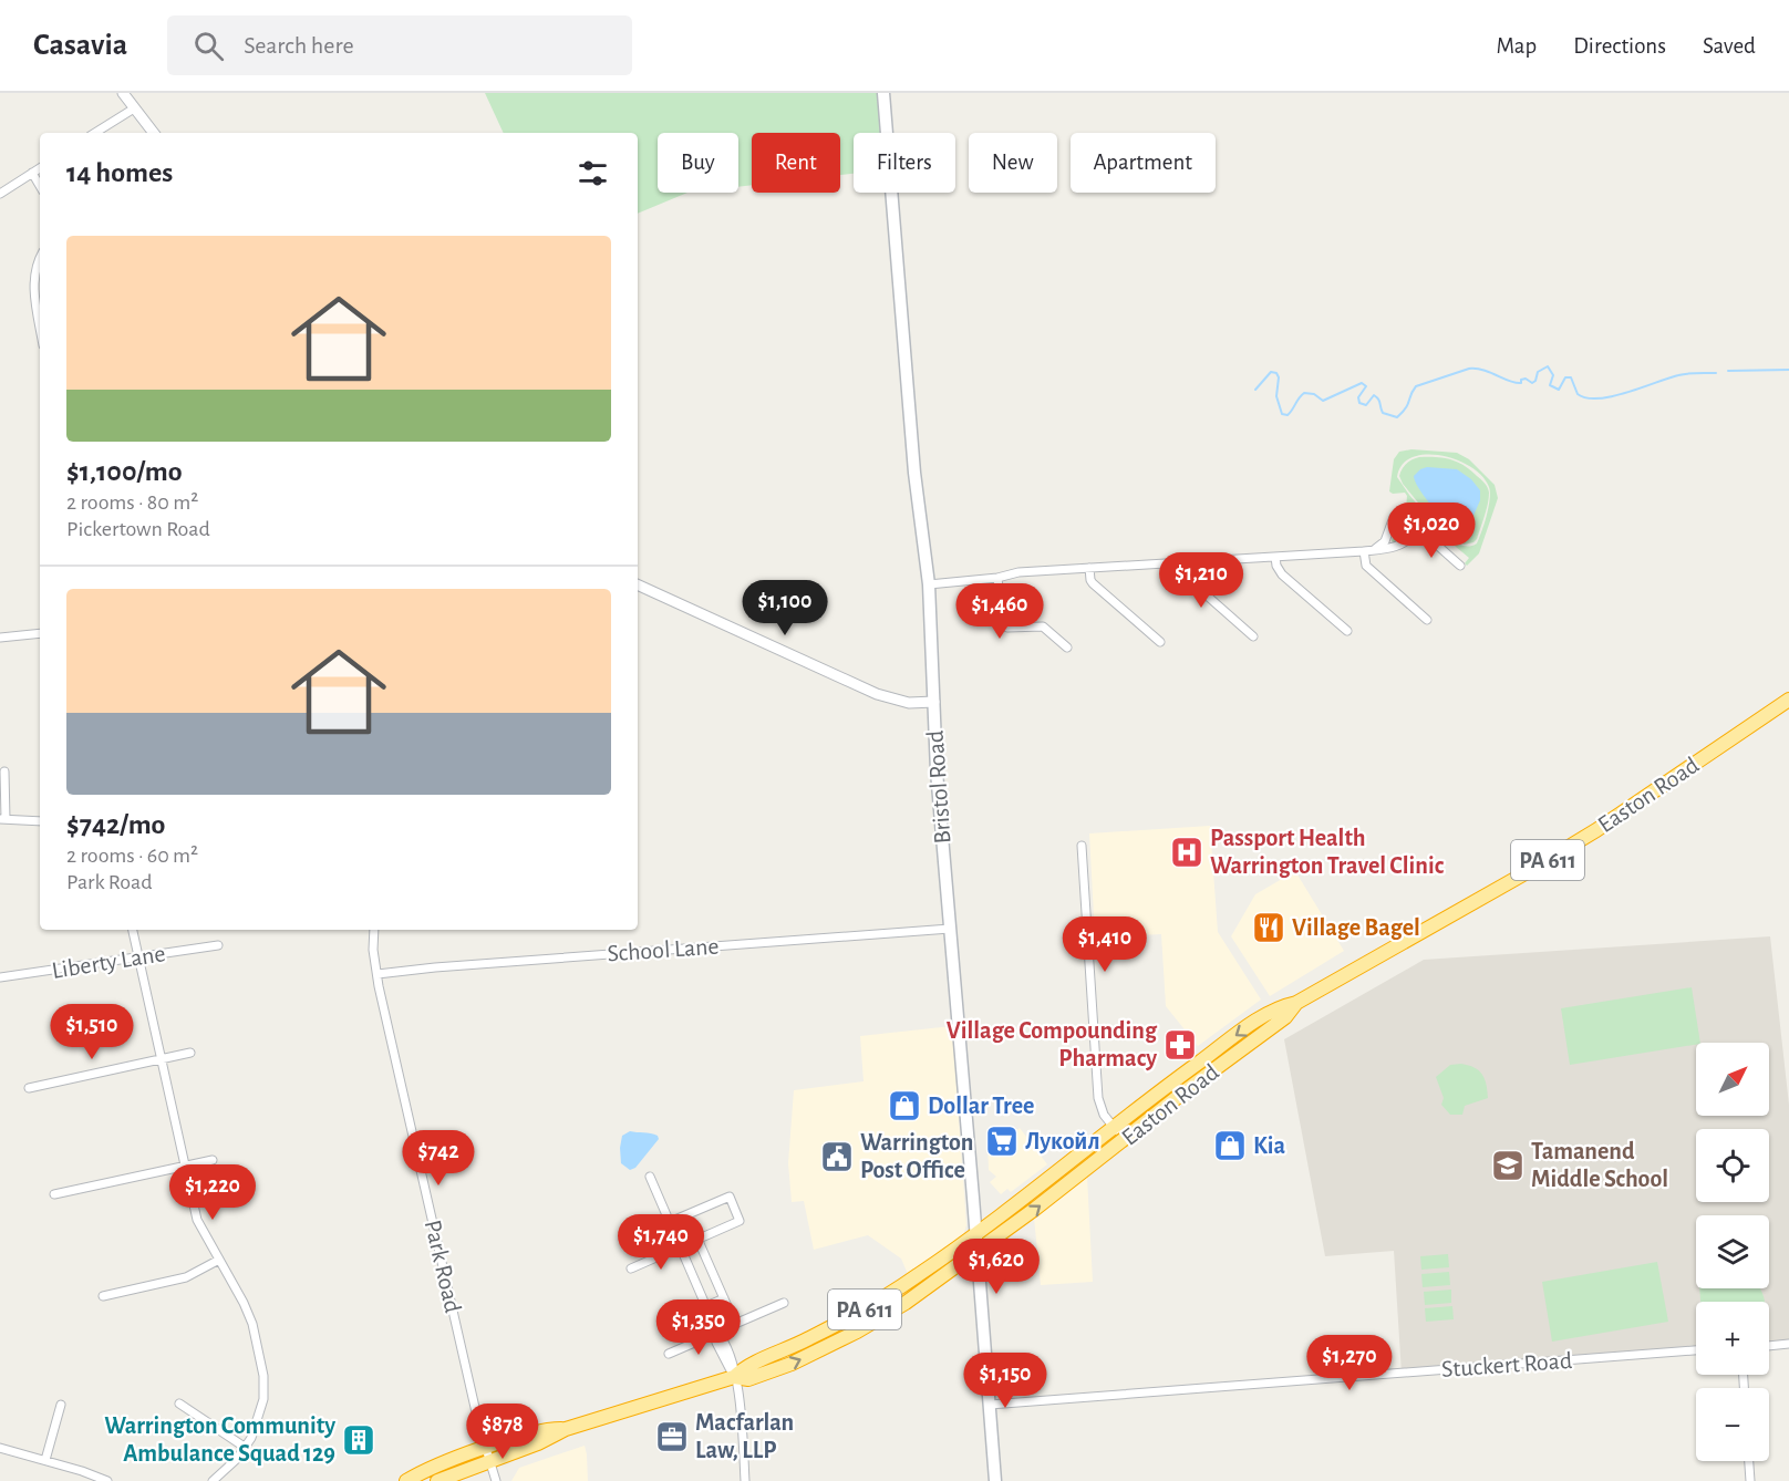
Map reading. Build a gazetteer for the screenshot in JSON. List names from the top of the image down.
{
  "streets": {
    "highway": ["Easton Road", "PA 611"],
    "main road": ["Bristol Road"],
    "street": [
      "School Lane",
      "Liberty Lane",
      "Park Road",
      "Stuckert Road"
    ]
  },
  "crossings": [
    ["Bristol Road", "Easton Road"],
    ["Bristol Road", "School Lane"],
    ["Bristol Road", "Stuckert Road"],
    ["Easton Road", "Park Road"],
    ["School Lane", "Park Road"]
  ],
  "places": {
    "hospital": ["Passport Health Warrington Travel Clinic"],
    "restaurant": ["Village Bagel"],
    "pharmacy": ["Village Compounding Pharmacy"],
    "shop": ["Dollar Tree", "Kia"],
    "supermarket": ["Лукойл"],
    "public building": ["Warrington Post Office"],
    "school or university": ["Tamanend Middle School"],
    "office": ["Macfarlan Law, LLP"],
    "building": ["Warrington Community Ambulance Squad 129"]
  },
  "north": "top right",
  "page": {
    "header": "Casavia",
    "search": "Search here",
    "nav": ["Map", "Directions", "Saved"],
    "chip": [
      "Buy",
      "Rent",
      "Filters",
      "New",
      "Apartment"
    ],
    "heading": "14 homes",
    "list": [
      {
        "name": "$1,100/mo",
        "note": "2 rooms · 80 m² · Pickertown Road"
      },
      {
        "name": "$742/mo",
        "note": "2 rooms · 60 m² · Park Road"
      }
    ],
    "price": [
      "$1,020",
      "$1,210",
      "$1,100",
      "$1,460",
      "$1,410",
      "$1,510",
      "$742",
      "$1,220",
      "$1,740",
      "$1,620",
      "$1,350",
      "$1,270",
      "$1,150",
      "$878"
    ],
    "map_buttons": ["+", "−"]
  }
}
